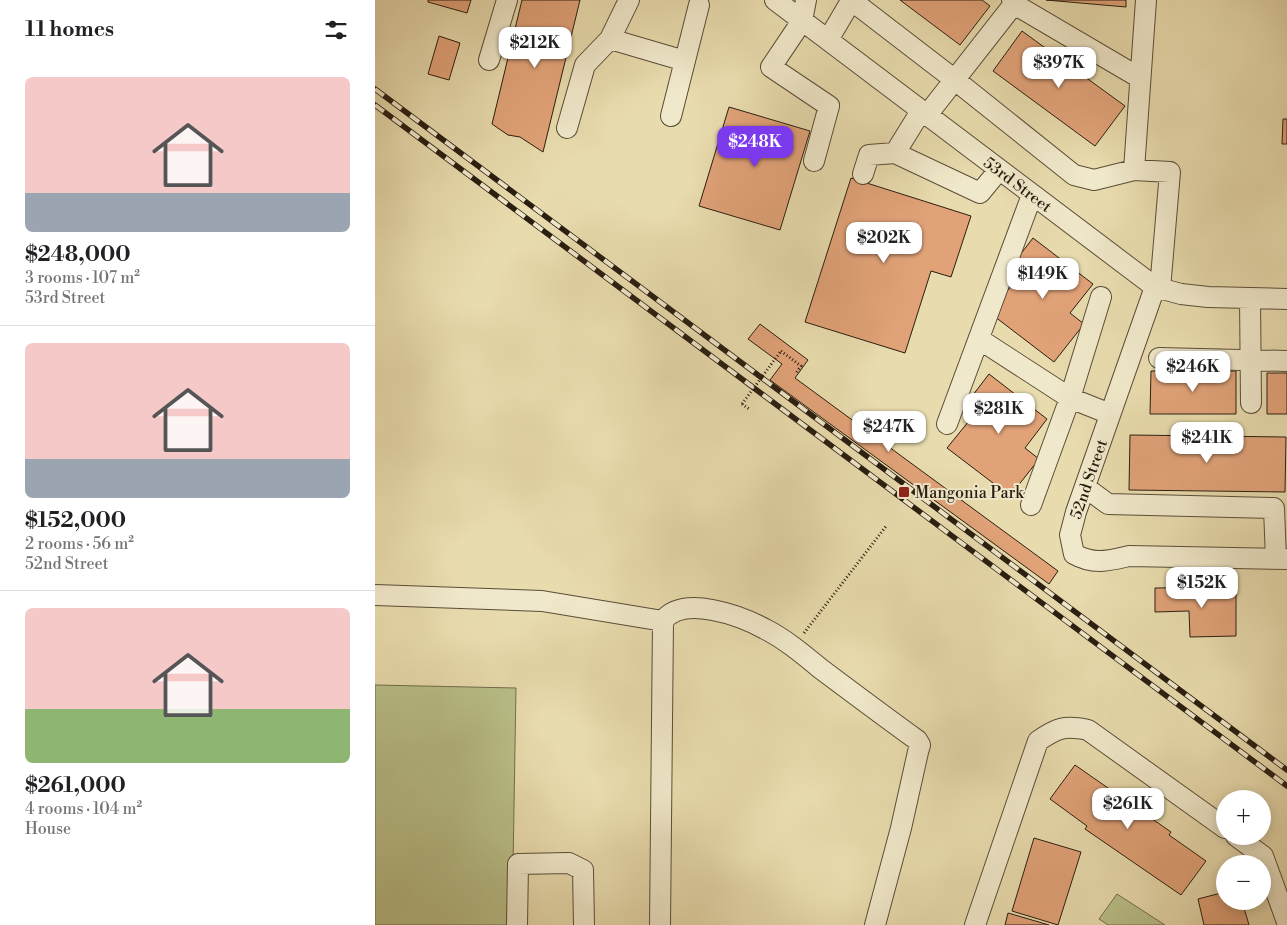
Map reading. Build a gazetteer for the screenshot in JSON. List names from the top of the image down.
{
  "streets": {
    "street": ["53rd Street", "52nd Street"]
  },
  "crossings": [
    ["53rd Street", "52nd Street"]
  ],
  "places": {
    "transit": ["Mangonia Park"]
  },
  "page": {
    "heading": "11 homes",
    "price": [
      "$212K",
      "$397K",
      "$248K",
      "$202K",
      "$149K",
      "$246K",
      "$281K",
      "$247K",
      "$241K",
      "$152K",
      "$261K"
    ],
    "list": [
      {
        "name": "$248,000",
        "note": "3 rooms · 107 m² · 53rd Street"
      },
      {
        "name": "$152,000",
        "note": "2 rooms · 56 m² · 52nd Street"
      },
      {
        "name": "$261,000",
        "note": "4 rooms · 104 m² · House"
      }
    ],
    "map_buttons": ["+", "−"]
  }
}
